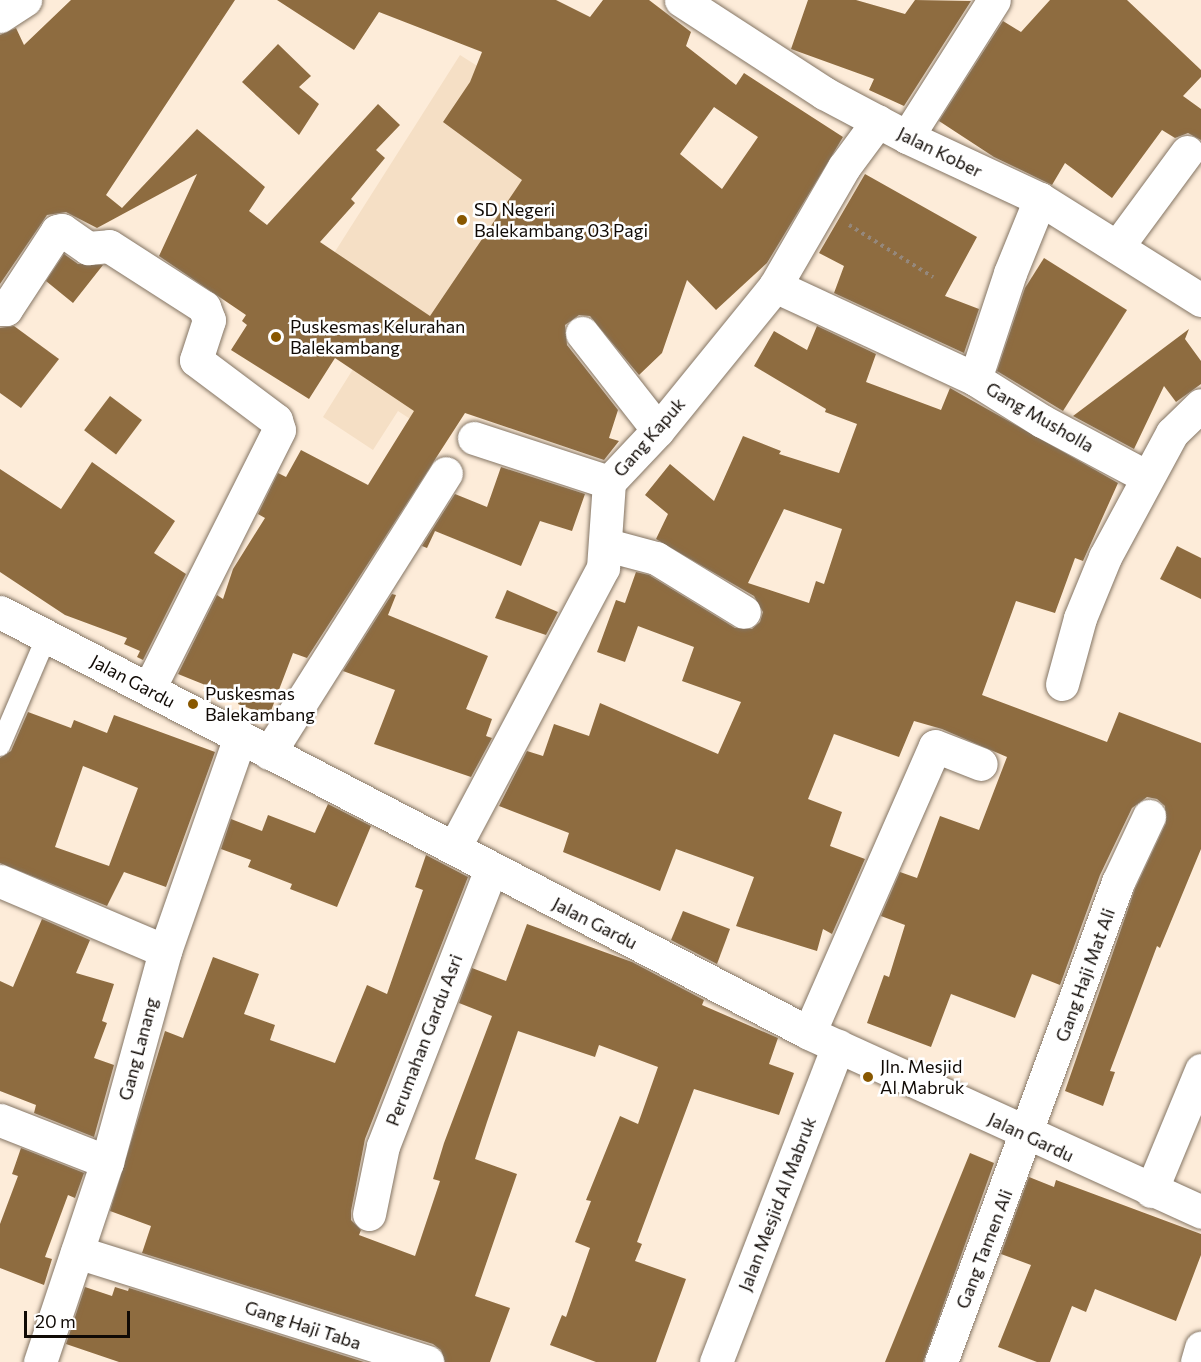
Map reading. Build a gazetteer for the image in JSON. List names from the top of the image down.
{
  "streets": {
    "street": [
      "Jalan Kober",
      "Gang Musholla",
      "Gang Kapuk",
      "Jalan Gardu",
      "Gang Haji Mat Ali",
      "Perumahan Gardu Asri",
      "Gang Lanang",
      "Jalan Mesjid Al Mabruk",
      "Gang Tamen Ali",
      "Gang Haji Taba"
    ]
  },
  "crossings": [
    ["Jalan Kober", "Gang Musholla"],
    ["Jalan Kober", "Gang Kapuk"],
    ["Gang Kapuk", "Jalan Gardu"],
    ["Jalan Gardu", "Gang Haji Mat Ali"],
    ["Jalan Gardu", "Perumahan Gardu Asri"],
    ["Jalan Gardu", "Gang Lanang"],
    ["Jalan Gardu", "Jalan Mesjid Al Mabruk"],
    ["Jalan Gardu", "Gang Tamen Ali"],
    ["Gang Haji Mat Ali", "Gang Tamen Ali"],
    ["Gang Lanang", "Gang Haji Taba"]
  ],
  "places": [
    "SD Negeri Balekambang 03 Pagi",
    "Puskesmas Kelurahan Balekambang",
    "Puskesmas Balekambang",
    "Jln. Mesjid Al Mabruk"
  ],
  "scale_bar": "20 m"
}
